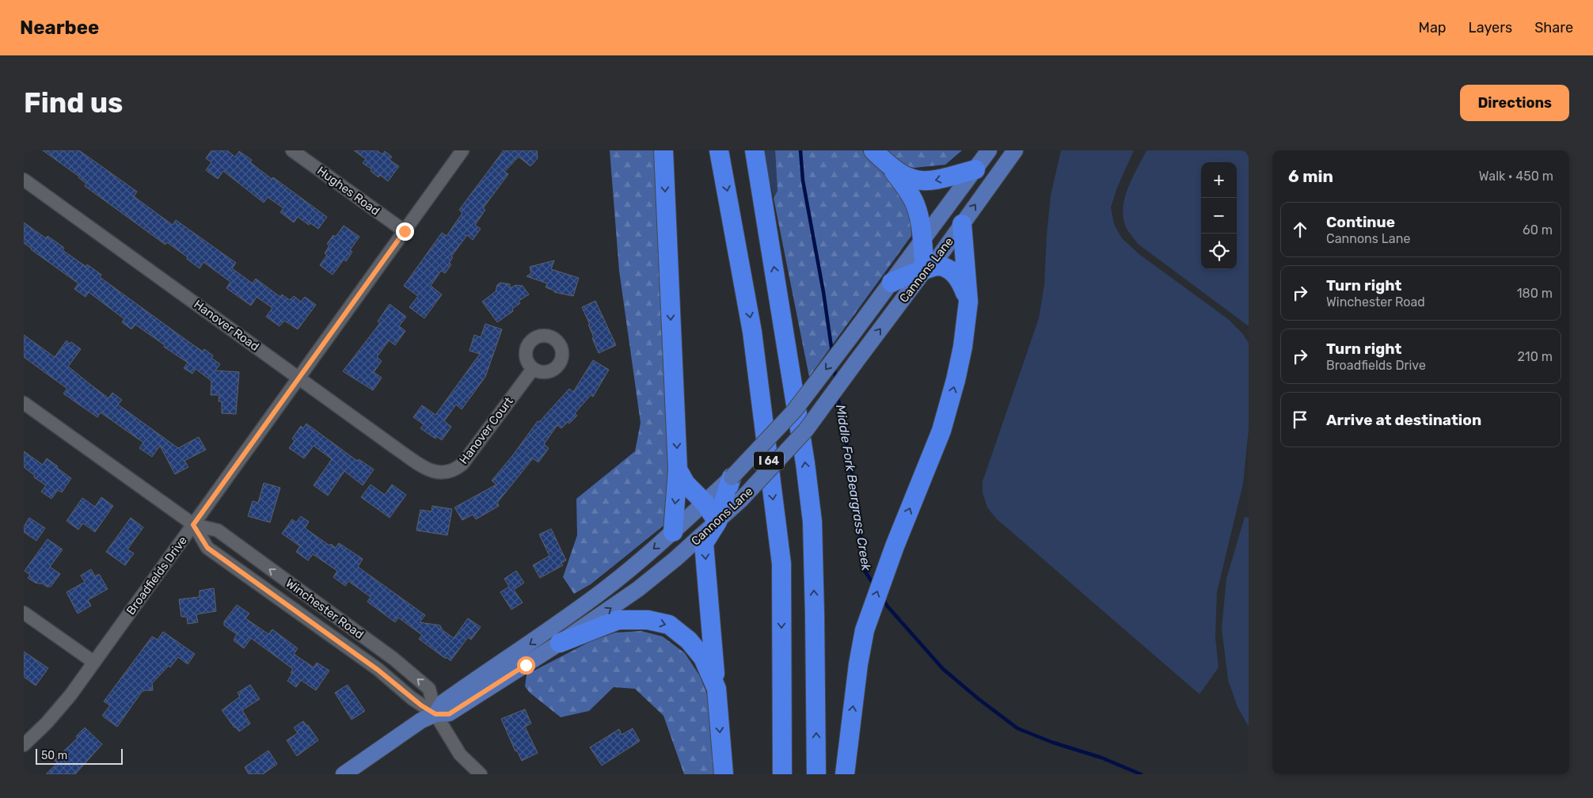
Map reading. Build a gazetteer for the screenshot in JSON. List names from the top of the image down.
{
  "streets": {
    "highway": ["I 64"],
    "main road": ["Cannons Lane"],
    "street": [
      "Hughes Road",
      "Hanover Road",
      "Hanover Court",
      "Broadfields Drive",
      "Winchester Road"
    ]
  },
  "crossings": [
    ["Hughes Road", "Broadfields Drive"],
    ["Cannons Lane", "Winchester Road"],
    ["Hanover Road", "Hanover Court"],
    ["Hanover Road", "Broadfields Drive"],
    ["Broadfields Drive", "Winchester Road"]
  ],
  "water": ["Middle Fork Beargrass Creek"],
  "scale_bar": "50 m",
  "page": {
    "header": "Nearbee",
    "nav": ["Map", "Layers", "Share"],
    "buttons": "Directions",
    "title": "Find us",
    "heading": ["6 min", "Walk · 450 m"],
    "map_buttons": ["+", "−"],
    "list": [
      ["Continue", "Cannons Lane", "60 m"],
      ["Turn right", "Winchester Road", "180 m"],
      ["Turn right", "Broadfields Drive", "210 m"],
      "Arrive at destination"
    ],
    "scale": "50 m"
  }
}
